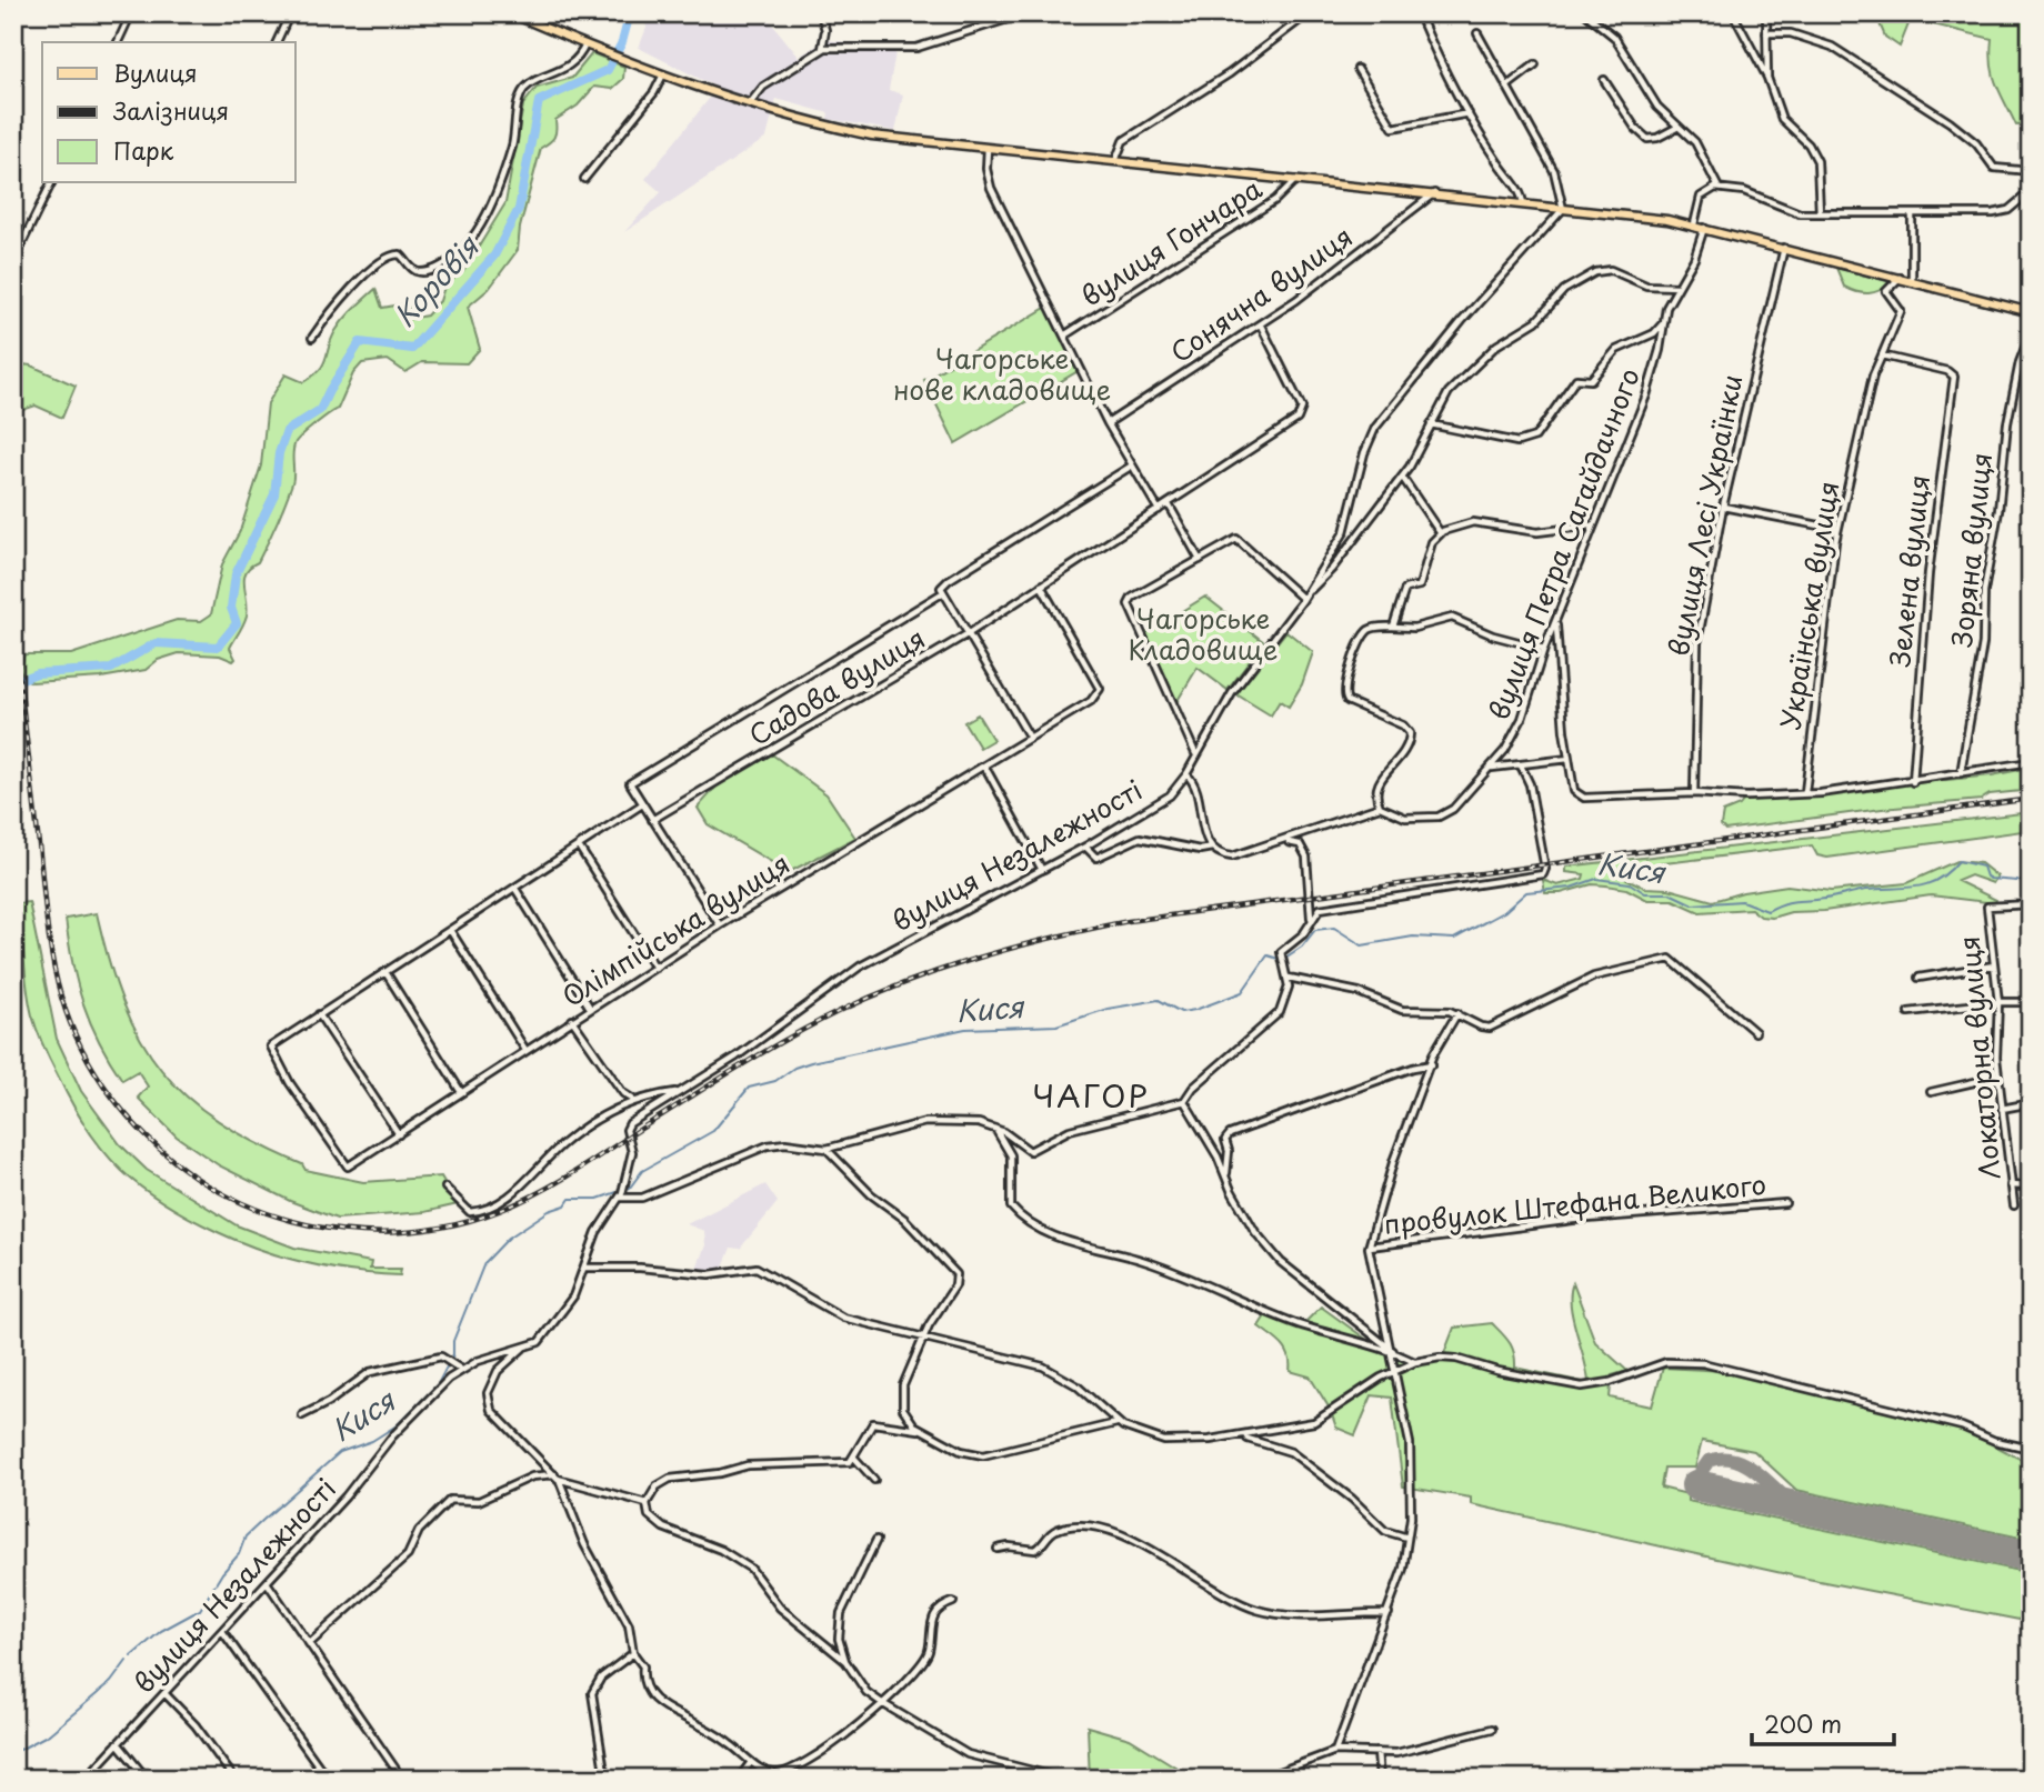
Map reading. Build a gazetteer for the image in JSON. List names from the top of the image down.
{
  "streets": {
    "street": [
      "вулиця Гончара",
      "Сонячна вулиця",
      "вулиця Лесі Українки",
      "вулиця Петра Сагайдачного",
      "Зоряна вулиця",
      "Зелена вулиця",
      "Українська вулиця",
      "Садова вулиця",
      "вулиця Незалежності",
      "Олімпійська вулиця",
      "Локаторна вулиця",
      "провулок Штефана Великого"
    ]
  },
  "crossings": [
    ["Сонячна вулиця", "Садова вулиця"],
    ["Зелена вулиця", "Українська вулиця"],
    ["Садова вулиця", "Олімпійська вулиця"]
  ],
  "districts": ["ЧАГОР"],
  "water": ["Коровія", "Кися"],
  "parks": ["Чагорське нове кладовище", "Чагорське Кладовище"],
  "legend": ["Вулиця", "Залізниця", "Парк"],
  "scale_bar": "200 m"
}
